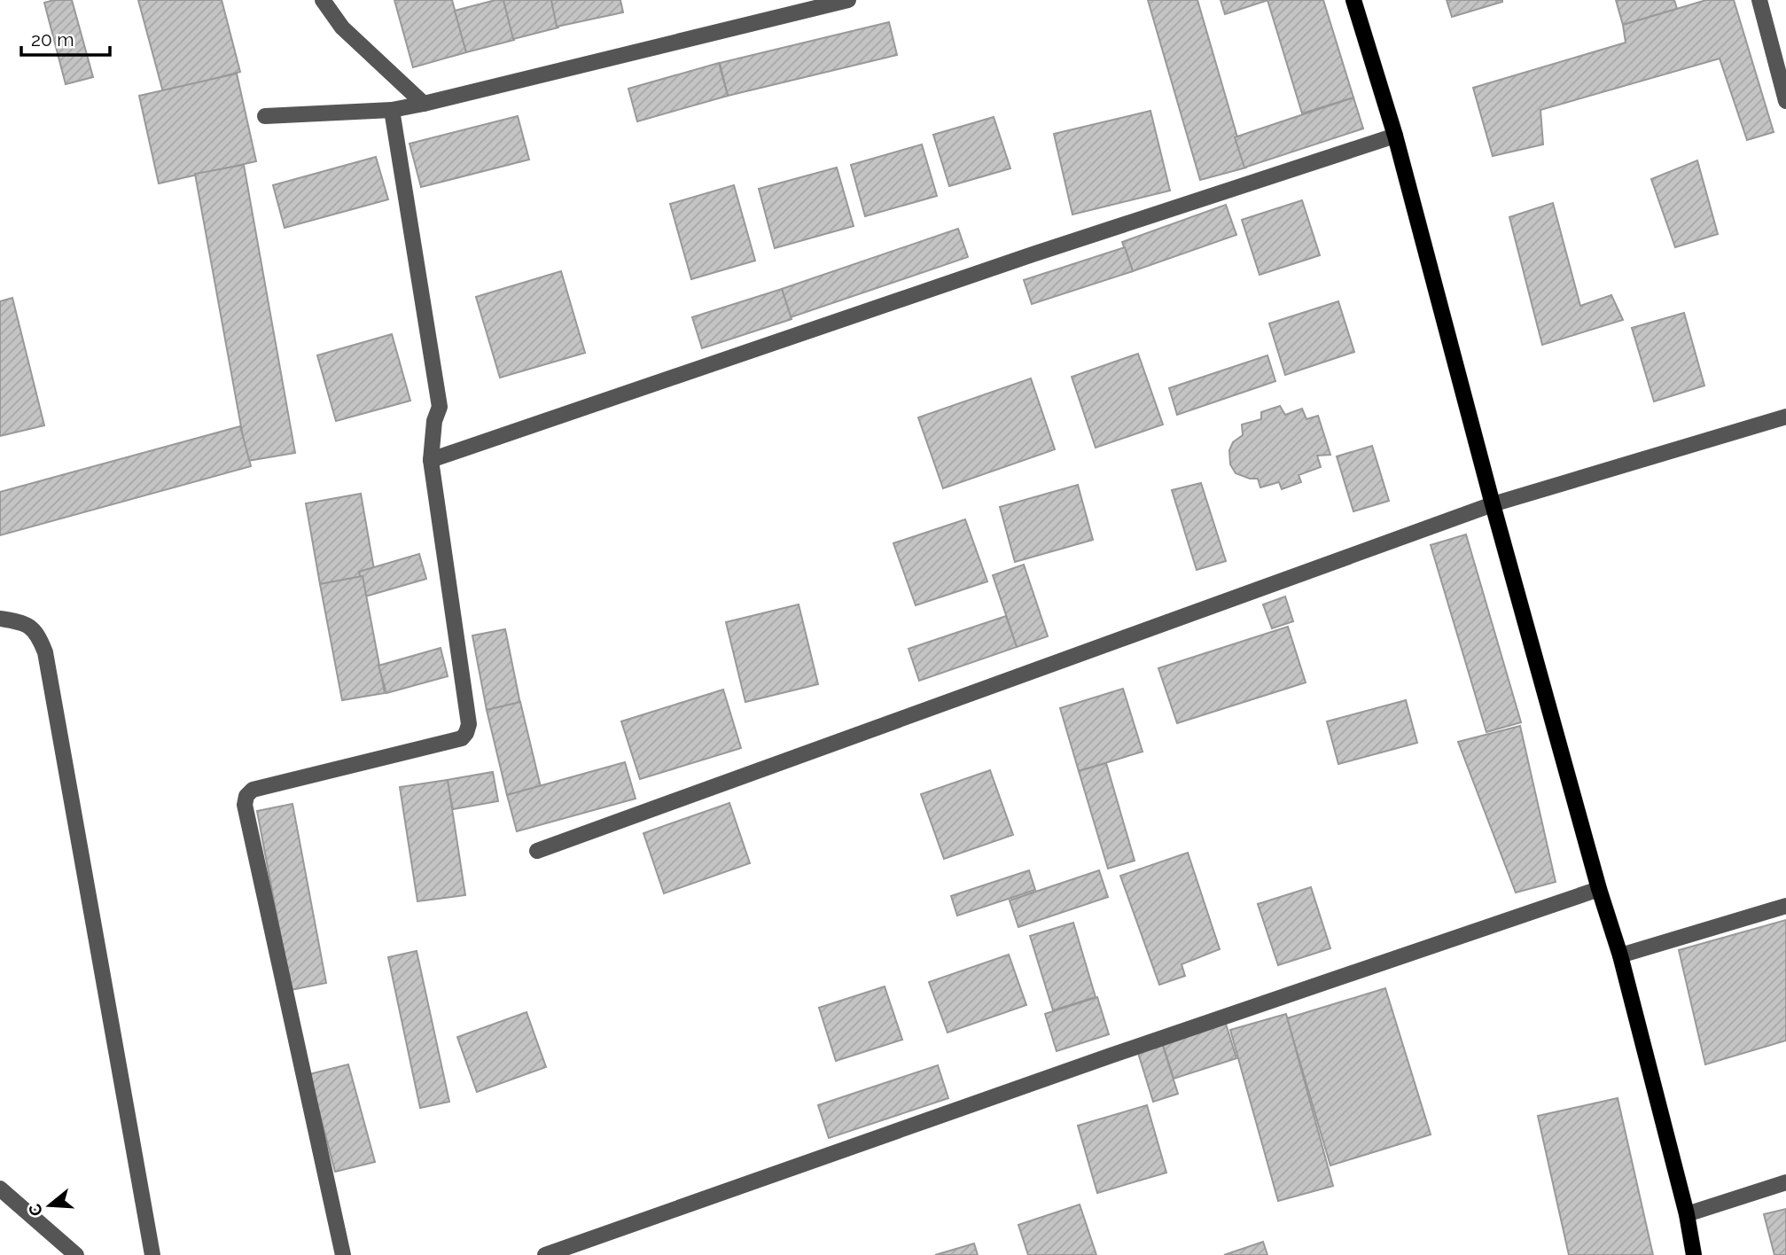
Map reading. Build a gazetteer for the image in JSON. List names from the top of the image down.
{
  "scale_bar": "20 m",
  "north": "left"
}
